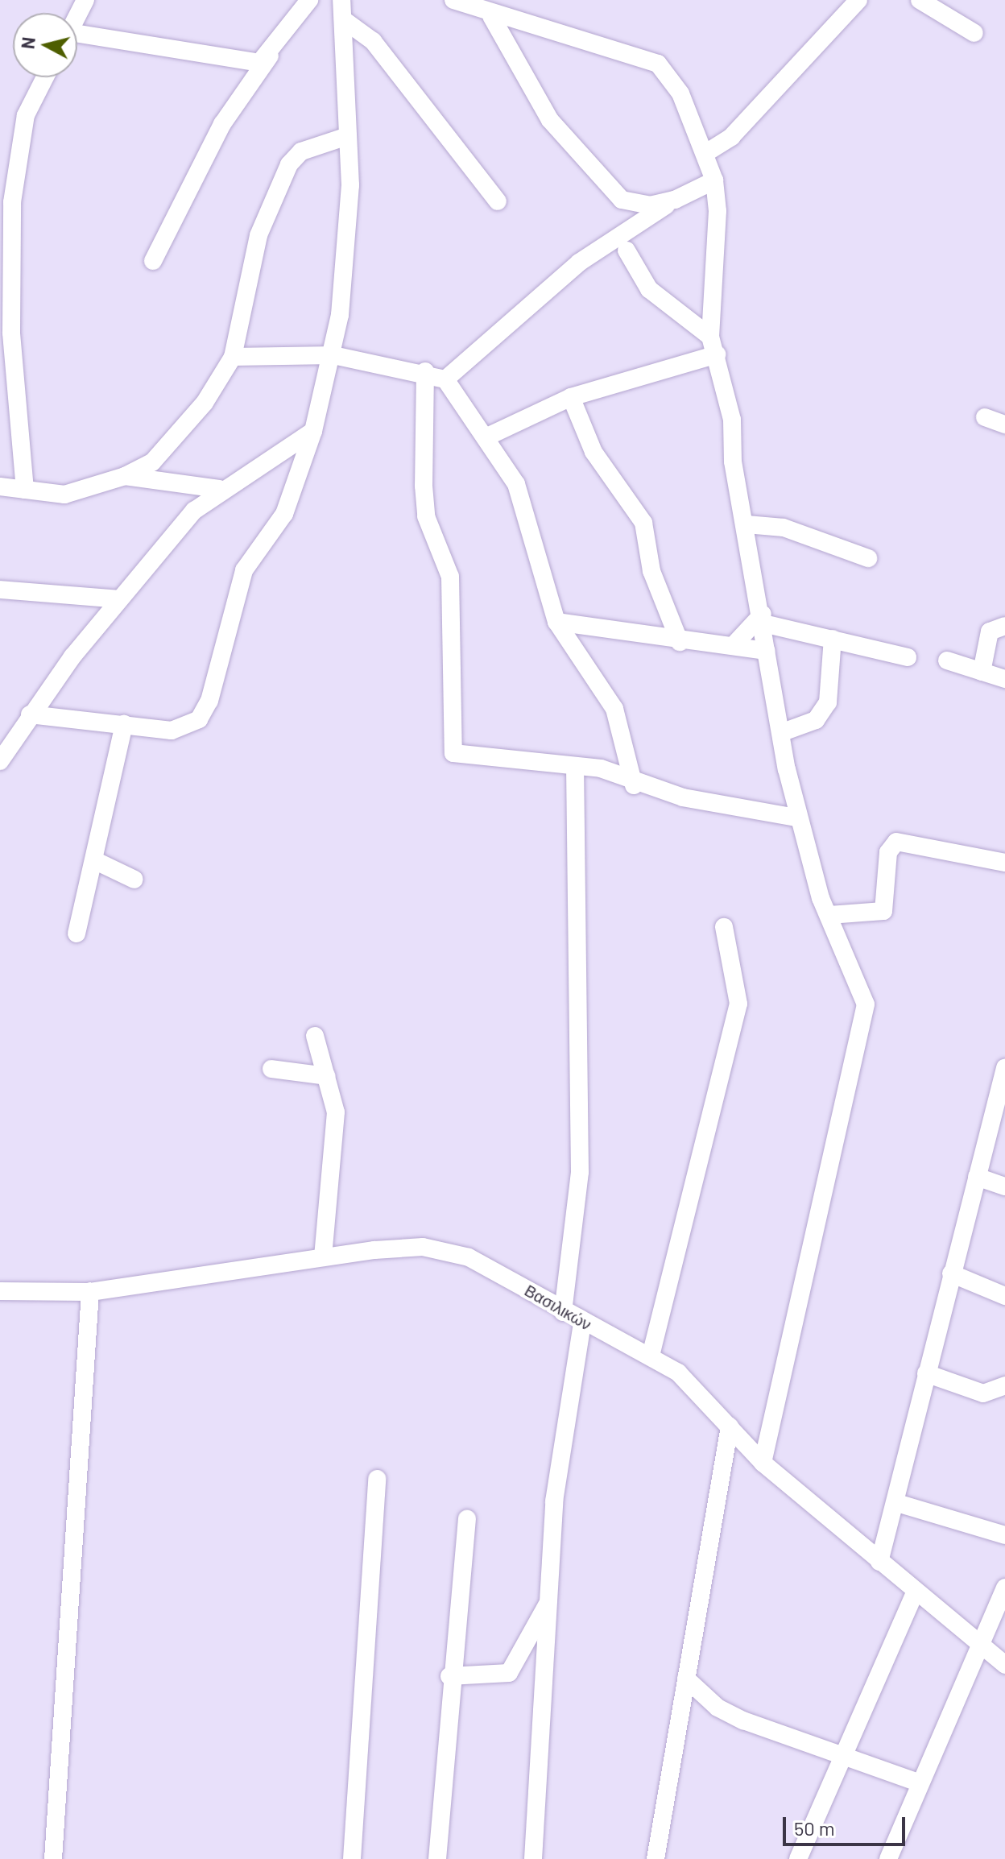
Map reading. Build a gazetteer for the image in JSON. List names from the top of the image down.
{
  "streets": {
    "street": ["Βασιλικών"]
  },
  "scale_bar": "50 m",
  "north": "left"
}
